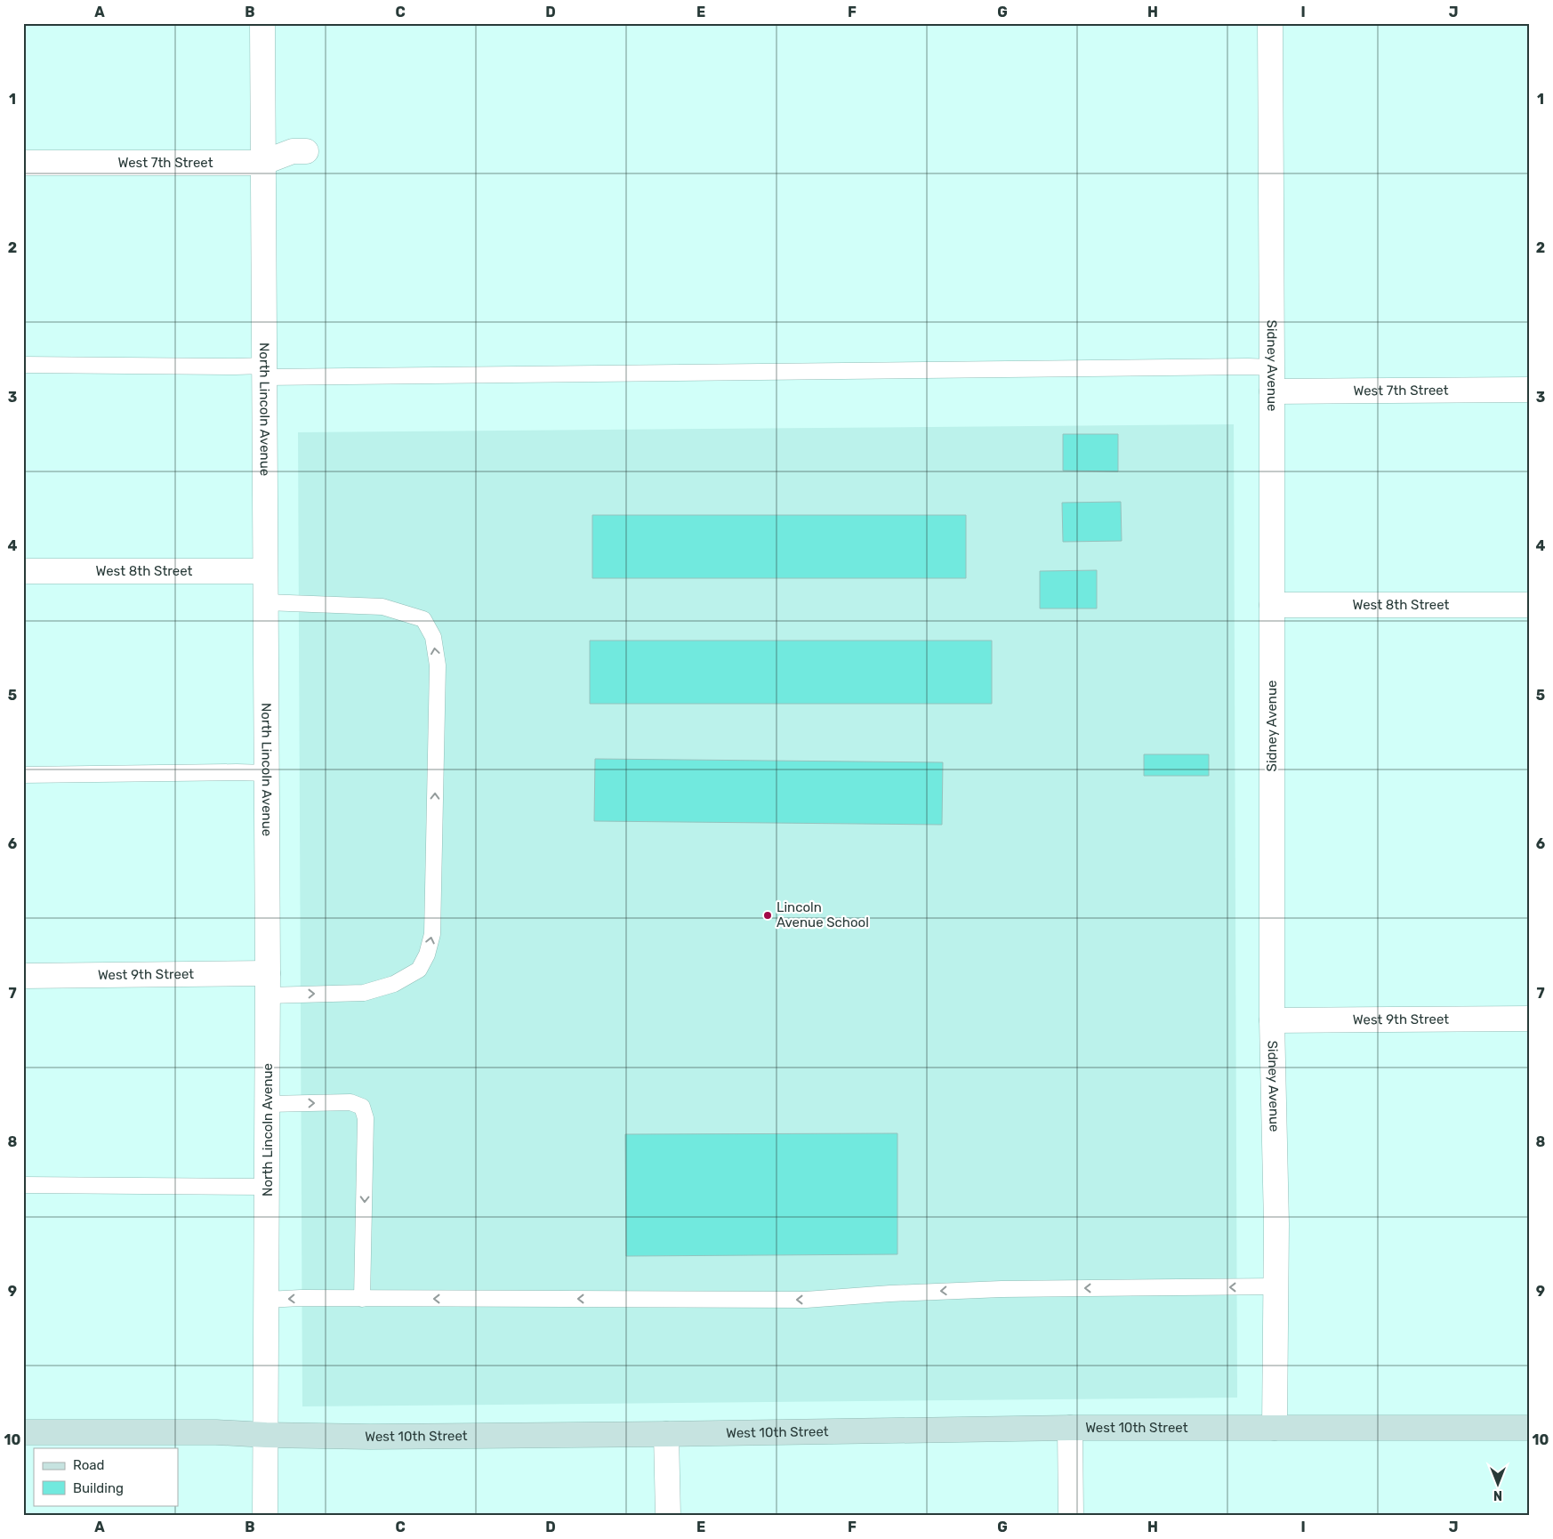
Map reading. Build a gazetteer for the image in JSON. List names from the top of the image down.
{
  "streets": {
    "street": [
      "West 7th Street",
      "Sidney Avenue",
      "North Lincoln Avenue",
      "West 8th Street",
      "West 9th Street",
      "West 10th Street"
    ]
  },
  "crossings": [
    ["West 7th Street", "Sidney Avenue"],
    ["West 7th Street", "North Lincoln Avenue"],
    ["Sidney Avenue", "West 8th Street"],
    ["Sidney Avenue", "West 9th Street"],
    ["Sidney Avenue", "West 10th Street"],
    ["North Lincoln Avenue", "West 8th Street"],
    ["North Lincoln Avenue", "West 9th Street"],
    ["North Lincoln Avenue", "West 10th Street"]
  ],
  "places": ["Lincoln Avenue School"],
  "legend": ["Road", "Building"],
  "north": "bottom",
  "grid": {
    "columns": [
      "A",
      "B",
      "C",
      "D",
      "E",
      "F",
      "G",
      "H",
      "I",
      "J"
    ],
    "rows": [
      "1",
      "2",
      "3",
      "4",
      "5",
      "6",
      "7",
      "8",
      "9",
      "10"
    ]
  }
}
